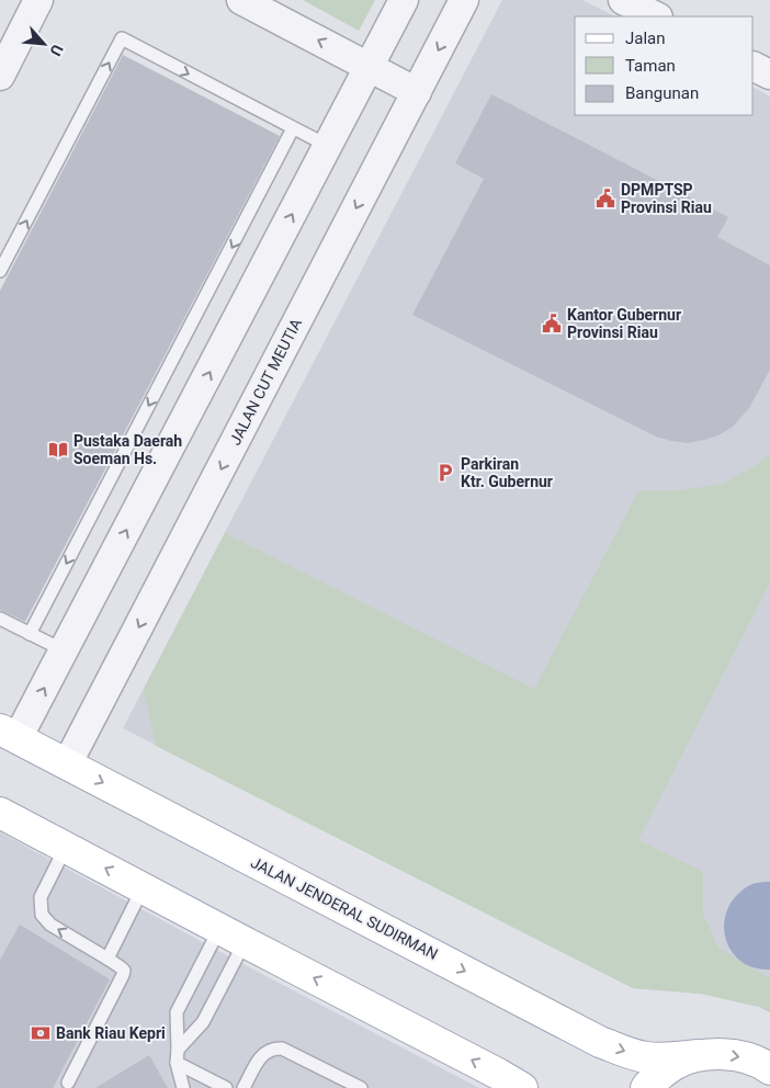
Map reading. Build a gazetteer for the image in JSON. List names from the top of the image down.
{
  "streets": {
    "main road": ["JALAN JENDERAL SUDIRMAN"],
    "street": ["JALAN CUT MEUTIA"]
  },
  "crossings": [
    ["JALAN CUT MEUTIA", "JALAN JENDERAL SUDIRMAN"]
  ],
  "places": {
    "public building": ["DPMPTSP Provinsi Riau", "Kantor Gubernur Provinsi Riau"],
    "library": ["Pustaka Daerah Soeman Hs."],
    "parking": ["Parkiran Ktr. Gubernur"],
    "bank": ["Bank Riau Kepri"]
  },
  "legend": ["Jalan", "Taman", "Bangunan"],
  "north": "bottom right"
}
